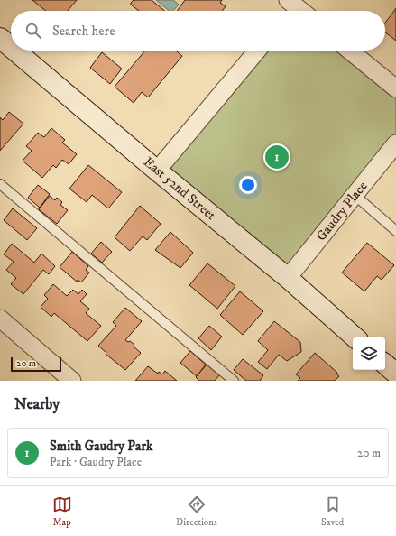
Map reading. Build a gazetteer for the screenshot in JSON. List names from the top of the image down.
{
  "streets": {
    "main road": ["East 52nd Street"],
    "street": ["Gaudry Place"]
  },
  "crossings": [
    ["East 52nd Street", "Gaudry Place"]
  ],
  "scale_bar": "20 m",
  "page": {
    "search": "Search here",
    "pins": "1",
    "scale": "20 m",
    "heading": "Nearby",
    "list": [
      {
        "mark": "1",
        "name": "Smith Gaudry Park",
        "note": "Park · Gaudry Place",
        "value": "20 m"
      }
    ],
    "nav": ["Map", "Directions", "Saved"]
  }
}
